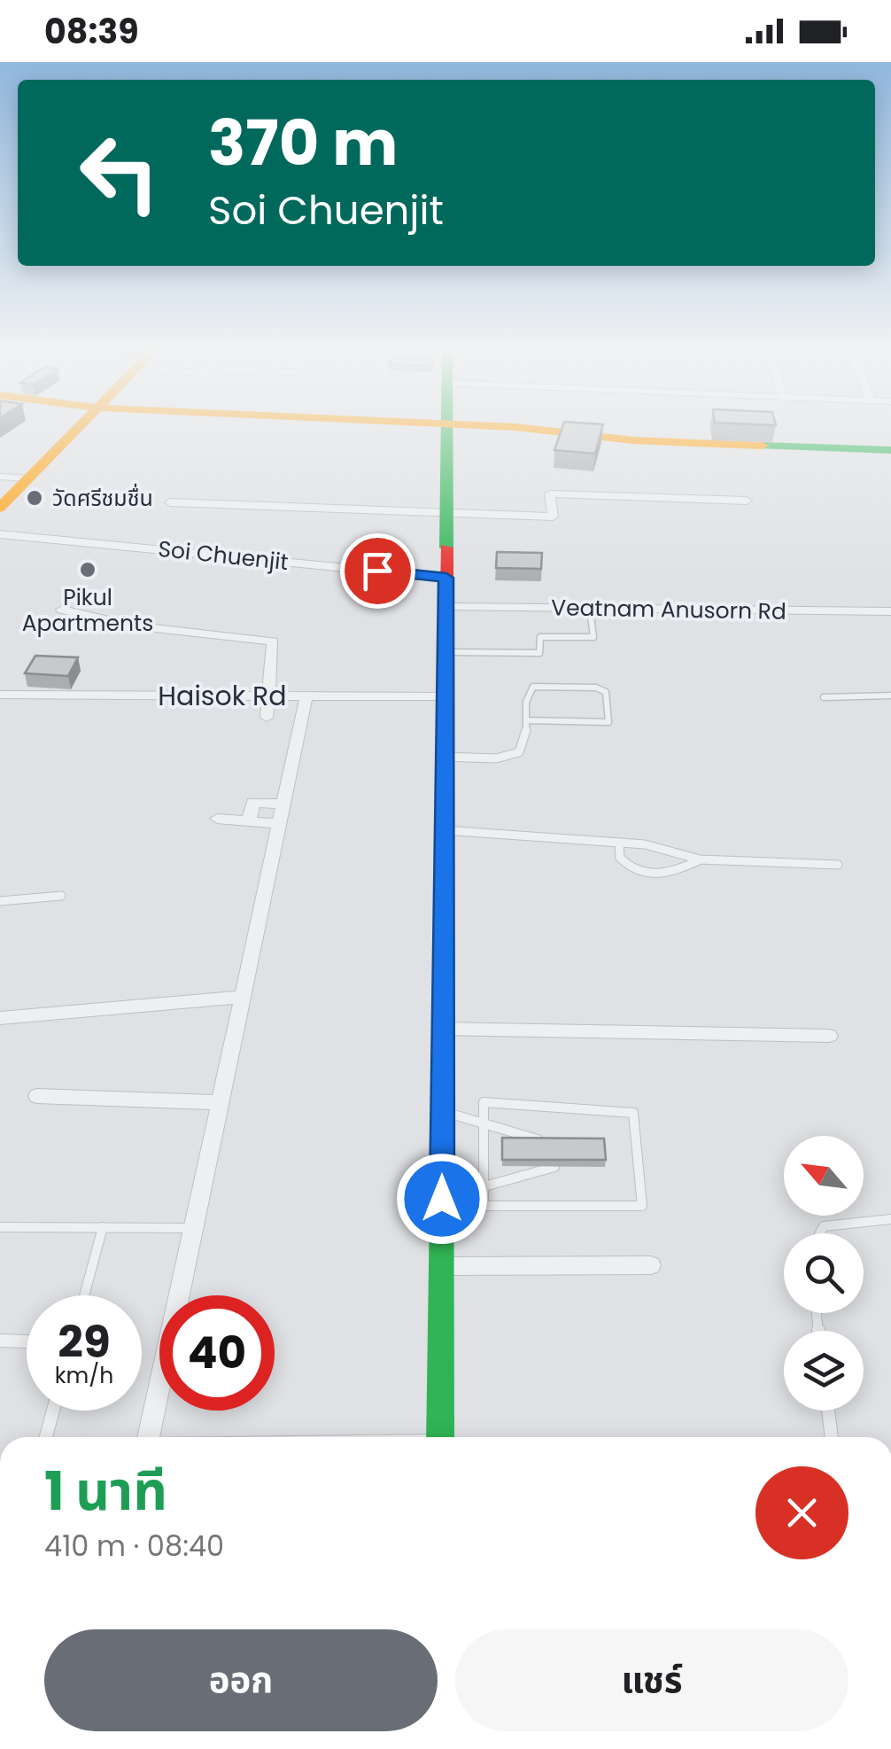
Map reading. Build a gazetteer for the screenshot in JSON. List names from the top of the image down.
{
  "streets": {
    "street": ["Soi Chuenjit", "Veatnam Anusorn Rd", "Haisok Rd"]
  },
  "places": ["วัดศรีชมชื่น", "Pikul Apartments"],
  "north": "top left",
  "page": {
    "status": "08:39",
    "turn": ["370 m", "Soi Chuenjit"],
    "speed": "29 km/h",
    "limit": "40",
    "heading": ["1 นาที", "410 m · 08:40"],
    "buttons": ["ออก", "แชร์"]
  }
}
